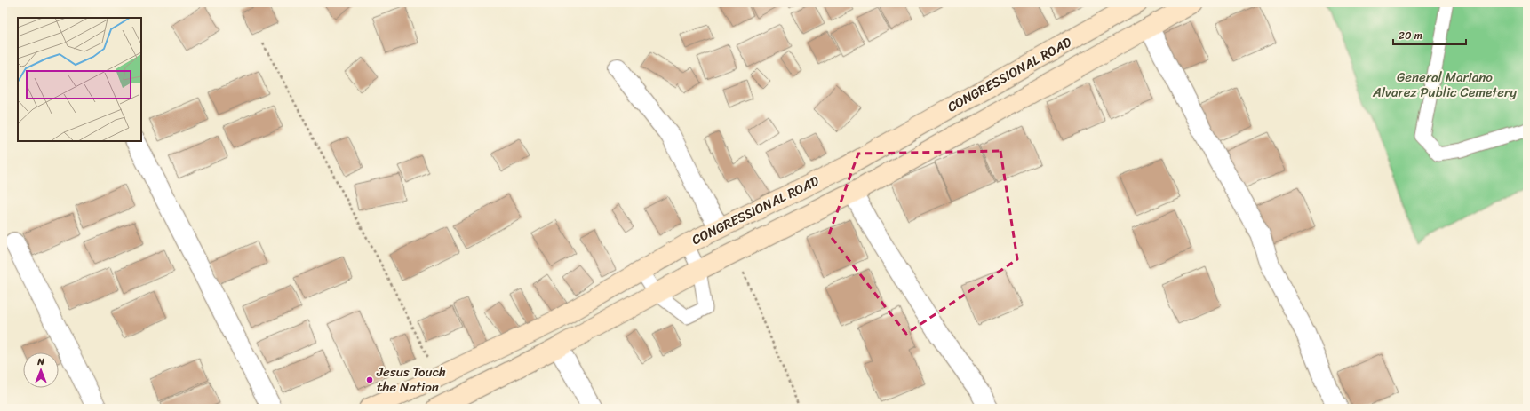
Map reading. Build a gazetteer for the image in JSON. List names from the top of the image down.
{
  "streets": {
    "main road": ["CONGRESSIONAL ROAD"]
  },
  "parks": ["General Mariano Alvarez Public Cemetery"],
  "places": ["Jesus Touch the Nation"],
  "scale_bar": "20 m",
  "north": "top"
}
